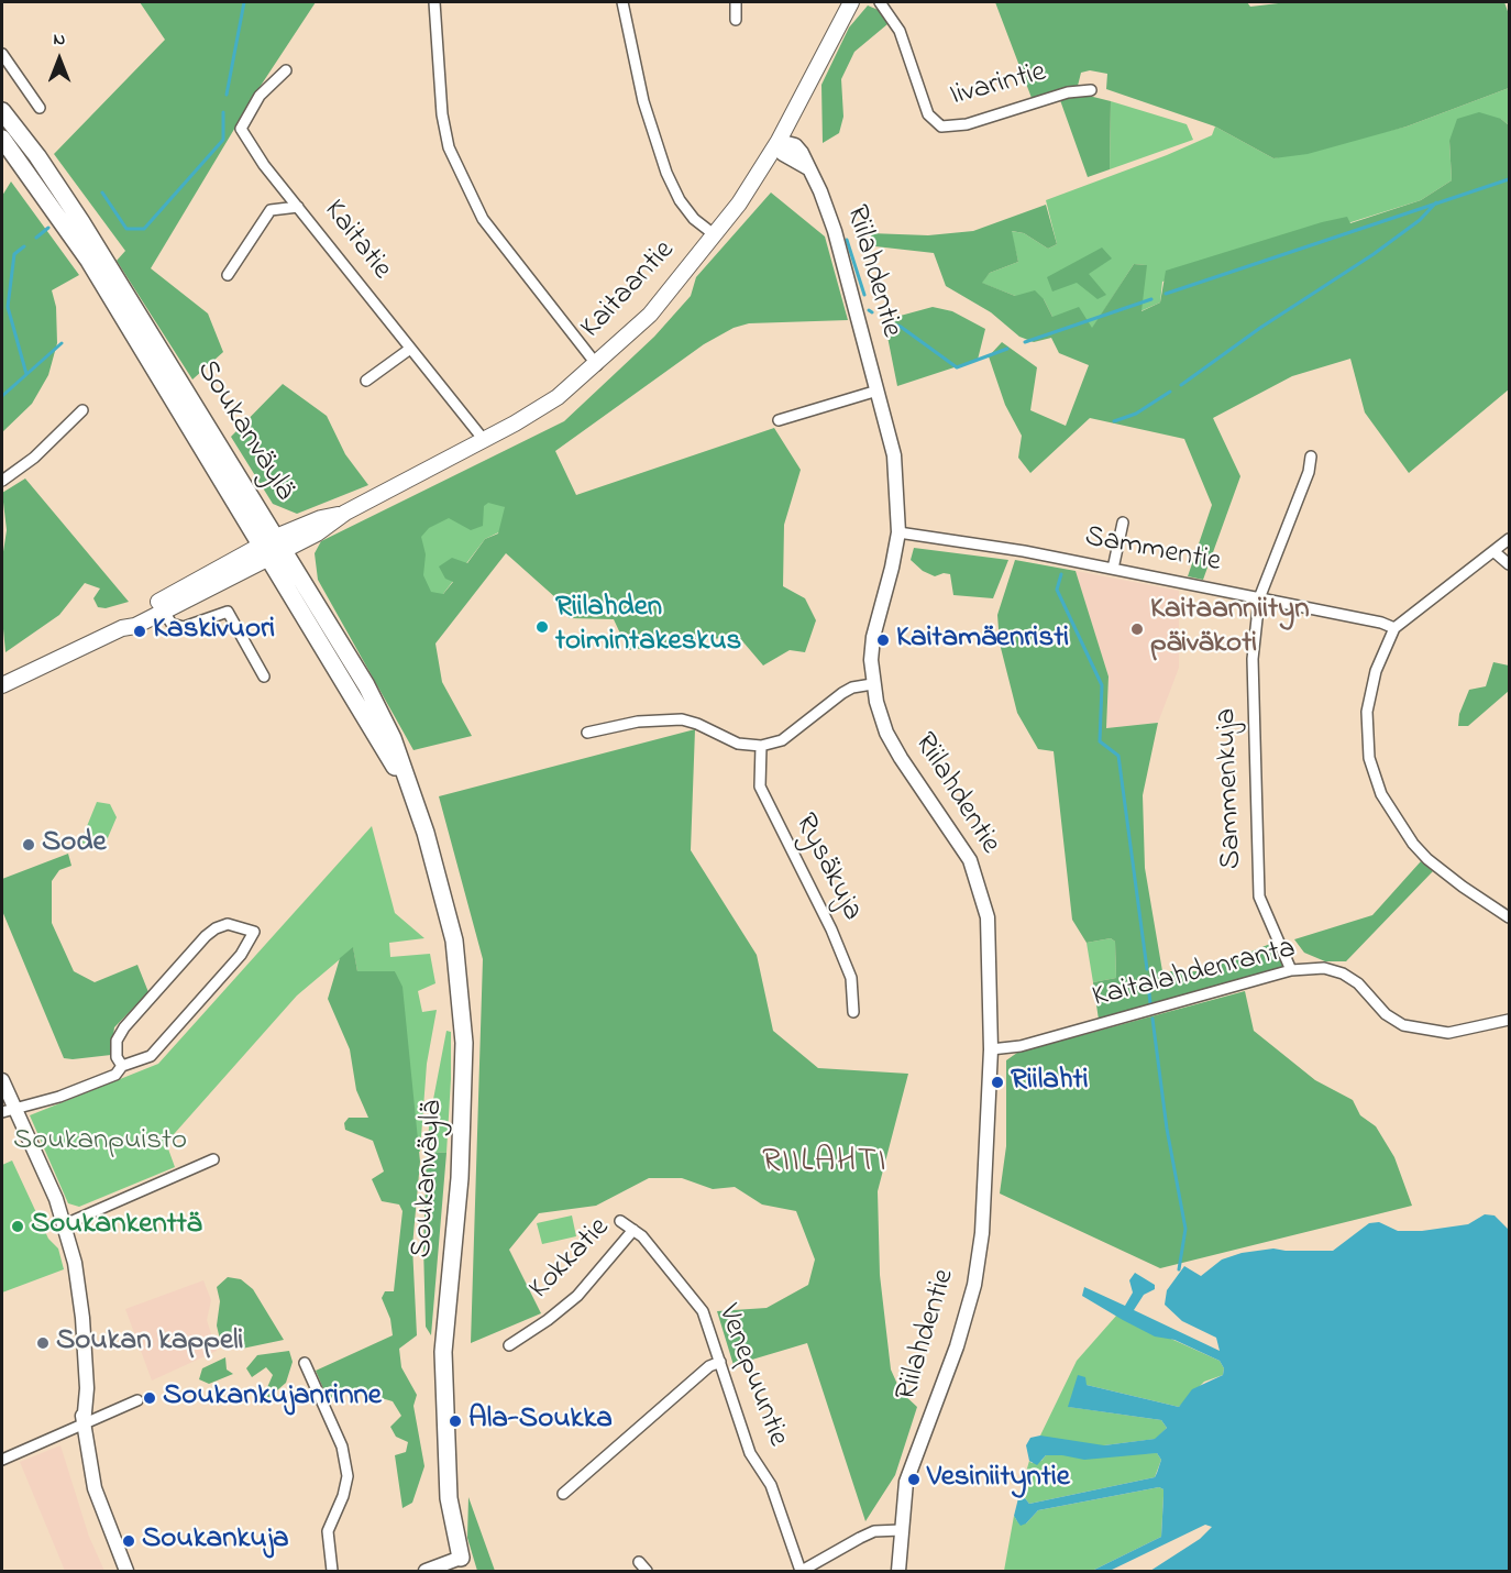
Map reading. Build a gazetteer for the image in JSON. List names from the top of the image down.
{
  "streets": {
    "main road": ["Kaitaantie", "Soukanväylä"],
    "street": [
      "Iivarintie",
      "Kaitatie",
      "Riilahdentie",
      "Sammentie",
      "Sammenkuja",
      "Rysäkuja",
      "Kaitalahdenranta",
      "Kokkatie",
      "Venepuuntie"
    ]
  },
  "crossings": [
    ["Kaitatie", "Kaitaantie"],
    ["Riilahdentie", "Kaitaantie"],
    ["Riilahdentie", "Sammentie"],
    ["Riilahdentie", "Kaitalahdenranta"],
    ["Kaitaantie", "Soukanväylä"],
    ["Sammentie", "Sammenkuja"],
    ["Sammenkuja", "Kaitalahdenranta"],
    ["Kokkatie", "Venepuuntie"]
  ],
  "districts": ["RIILAHTI"],
  "parks": ["Soukanpuisto"],
  "places": [
    "Riilahden toimintakeskus",
    "Kaitaanniityn päiväkoti",
    "Kaskivuori",
    "Kaitamäenristi",
    "Sode",
    "Riilahti",
    "Soukankenttä",
    "Soukan kappeli",
    "Soukankujanrinne",
    "Ala-Soukka",
    "Vesiniityntie",
    "Soukankuja"
  ],
  "north": "top"
}
